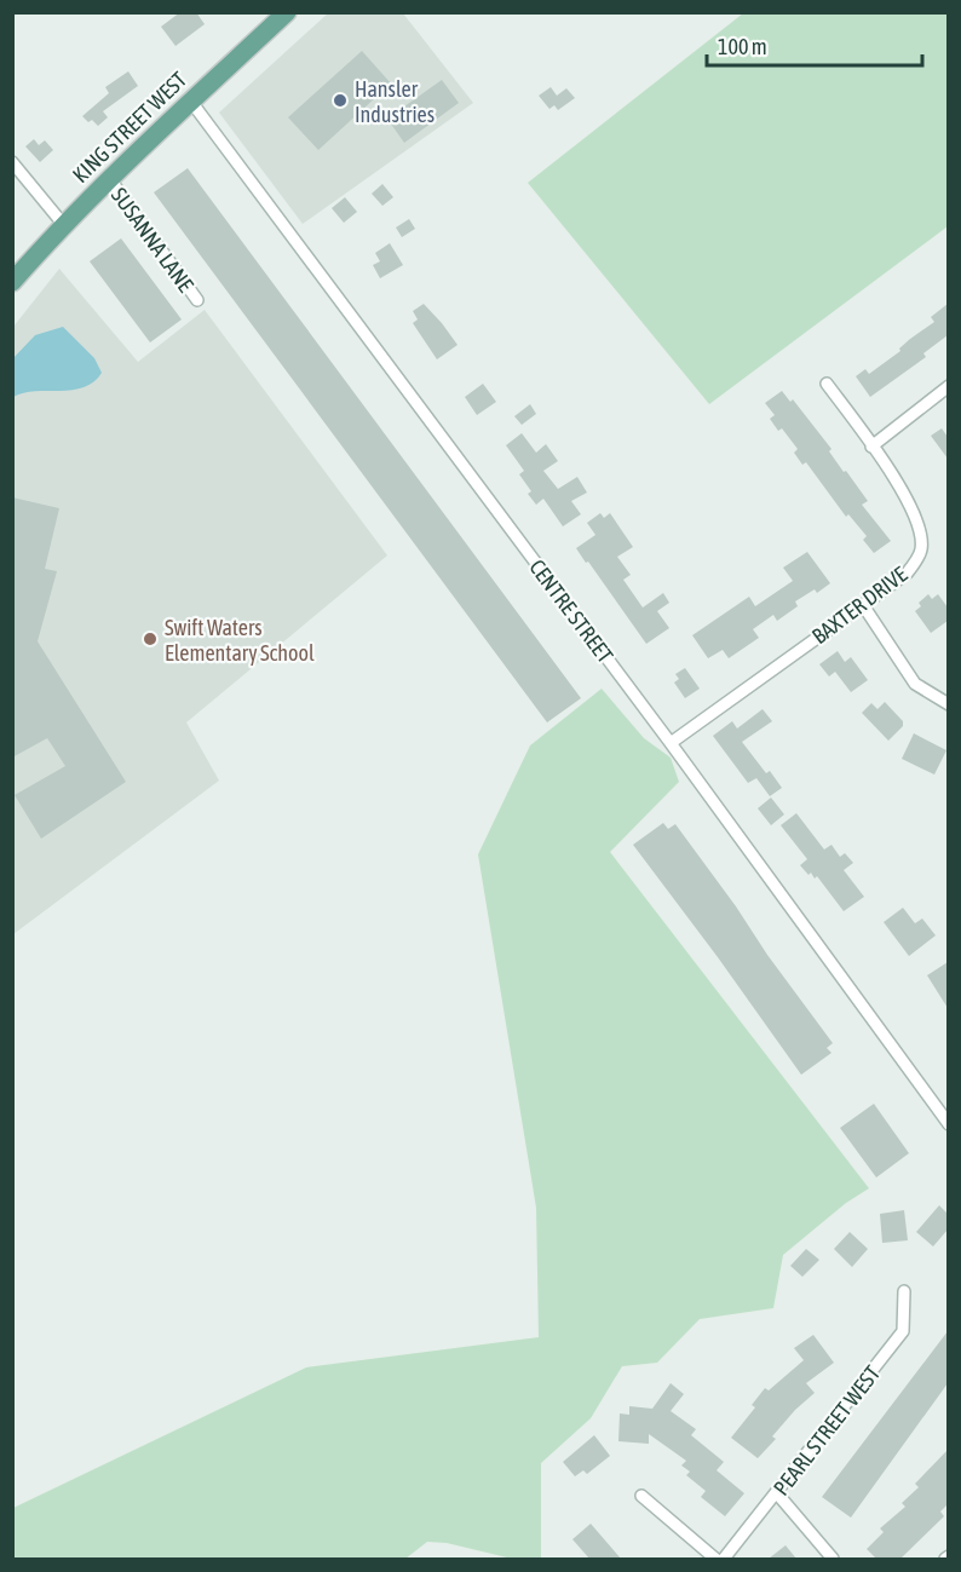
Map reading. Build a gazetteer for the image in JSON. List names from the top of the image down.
{
  "streets": {
    "main road": ["KING STREET WEST"],
    "street": [
      "SUSANNA LANE",
      "BAXTER DRIVE",
      "CENTRE STREET",
      "PEARL STREET WEST"
    ]
  },
  "crossings": [
    ["KING STREET WEST", "SUSANNA LANE"],
    ["KING STREET WEST", "CENTRE STREET"],
    ["BAXTER DRIVE", "CENTRE STREET"]
  ],
  "places": ["Hansler Industries", "Swift Waters Elementary School"],
  "scale_bar": "100 m"
}
